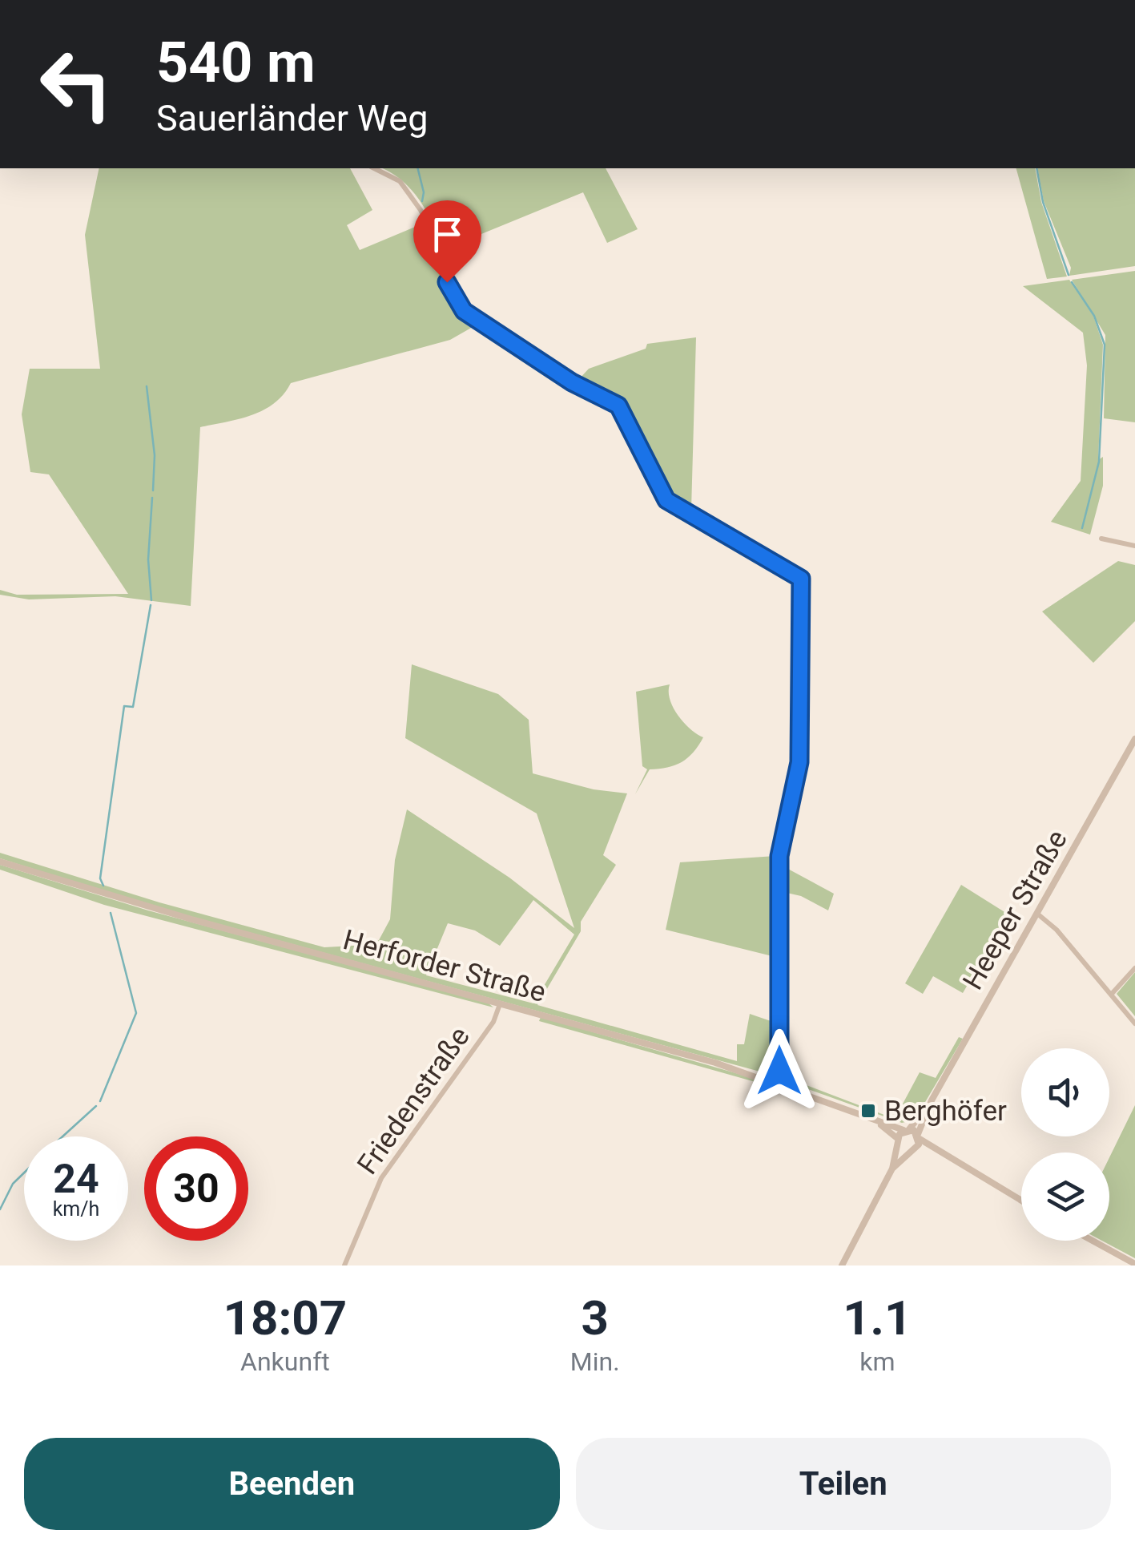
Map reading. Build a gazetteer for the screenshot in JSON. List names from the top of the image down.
{
  "streets": {
    "street": ["Heeper Straße", "Herforder Straße", "Friedenstraße"]
  },
  "crossings": [
    ["Heeper Straße", "Herforder Straße"],
    ["Herforder Straße", "Friedenstraße"]
  ],
  "places": {
    "transit": ["Berghöfer"]
  },
  "page": {
    "turn": ["540 m", "Sauerländer Weg"],
    "speed": "24 km/h",
    "limit": "30",
    "eta": [
      "18:07",
      "Ankunft",
      "3",
      "Min.",
      "1.1",
      "km"
    ],
    "buttons": ["Beenden", "Teilen"]
  }
}
